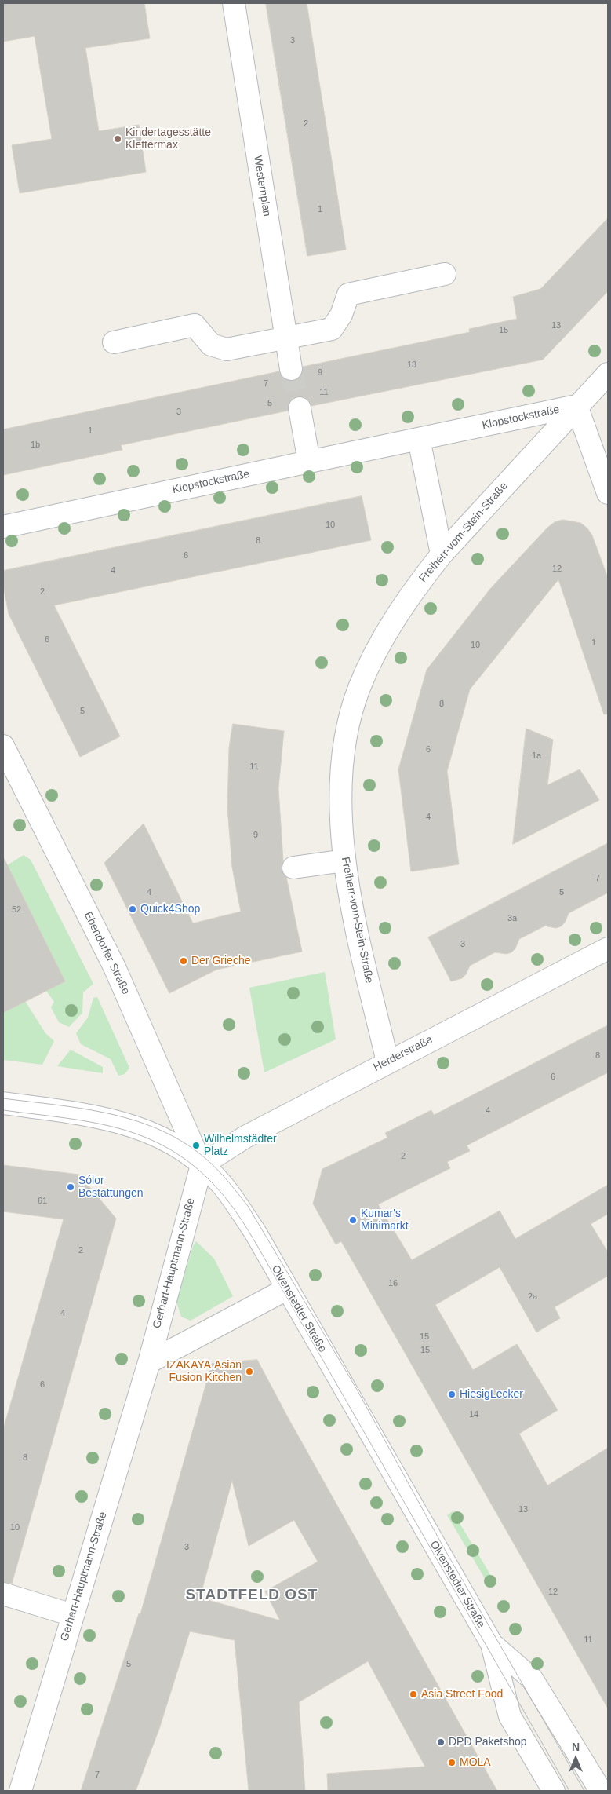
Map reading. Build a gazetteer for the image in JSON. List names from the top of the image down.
{
  "streets": {
    "street": [
      "Westernplan",
      "Klopstockstraße",
      "Freiherr-vom-Stein-Straße",
      "Ebendorfer Straße",
      "Herderstraße",
      "Gerhart-Hauptmann-Straße",
      "Olvenstedter Straße"
    ]
  },
  "crossings": [
    ["Klopstockstraße", "Freiherr-vom-Stein-Straße"],
    ["Freiherr-vom-Stein-Straße", "Herderstraße"],
    ["Ebendorfer Straße", "Herderstraße"],
    ["Ebendorfer Straße", "Gerhart-Hauptmann-Straße"],
    ["Ebendorfer Straße", "Olvenstedter Straße"],
    ["Herderstraße", "Gerhart-Hauptmann-Straße"],
    ["Herderstraße", "Olvenstedter Straße"],
    ["Gerhart-Hauptmann-Straße", "Olvenstedter Straße"]
  ],
  "districts": ["STADTFELD OST"],
  "places": [
    "Kindertagesstätte Klettermax",
    "Quick4Shop",
    "Der Grieche",
    "Wilhelmstädter Platz",
    "Sólor Bestattungen",
    "Kumar's Minimarkt",
    "IZAKAYA Asian Fusion Kitchen",
    "HiesigLecker",
    "Asia Street Food",
    "DPD Paketshop",
    "MOLA"
  ],
  "house_numbers": [
    "3",
    "2",
    "1",
    "13",
    "15",
    "13",
    "9",
    "7",
    "11",
    "5",
    "3",
    "1",
    "1b",
    "10",
    "8",
    "6",
    "12",
    "4",
    "2",
    "6",
    "1",
    "10",
    "8",
    "5",
    "6",
    "1a",
    "11",
    "4",
    "9",
    "7",
    "4",
    "5",
    "52",
    "3a",
    "3",
    "8",
    "6",
    "4",
    "2",
    "61",
    "2",
    "16",
    "2a",
    "4",
    "15",
    "15",
    "6",
    "14",
    "8",
    "13",
    "10",
    "3",
    "12",
    "11",
    "5",
    "7"
  ],
  "north": "top"
}
